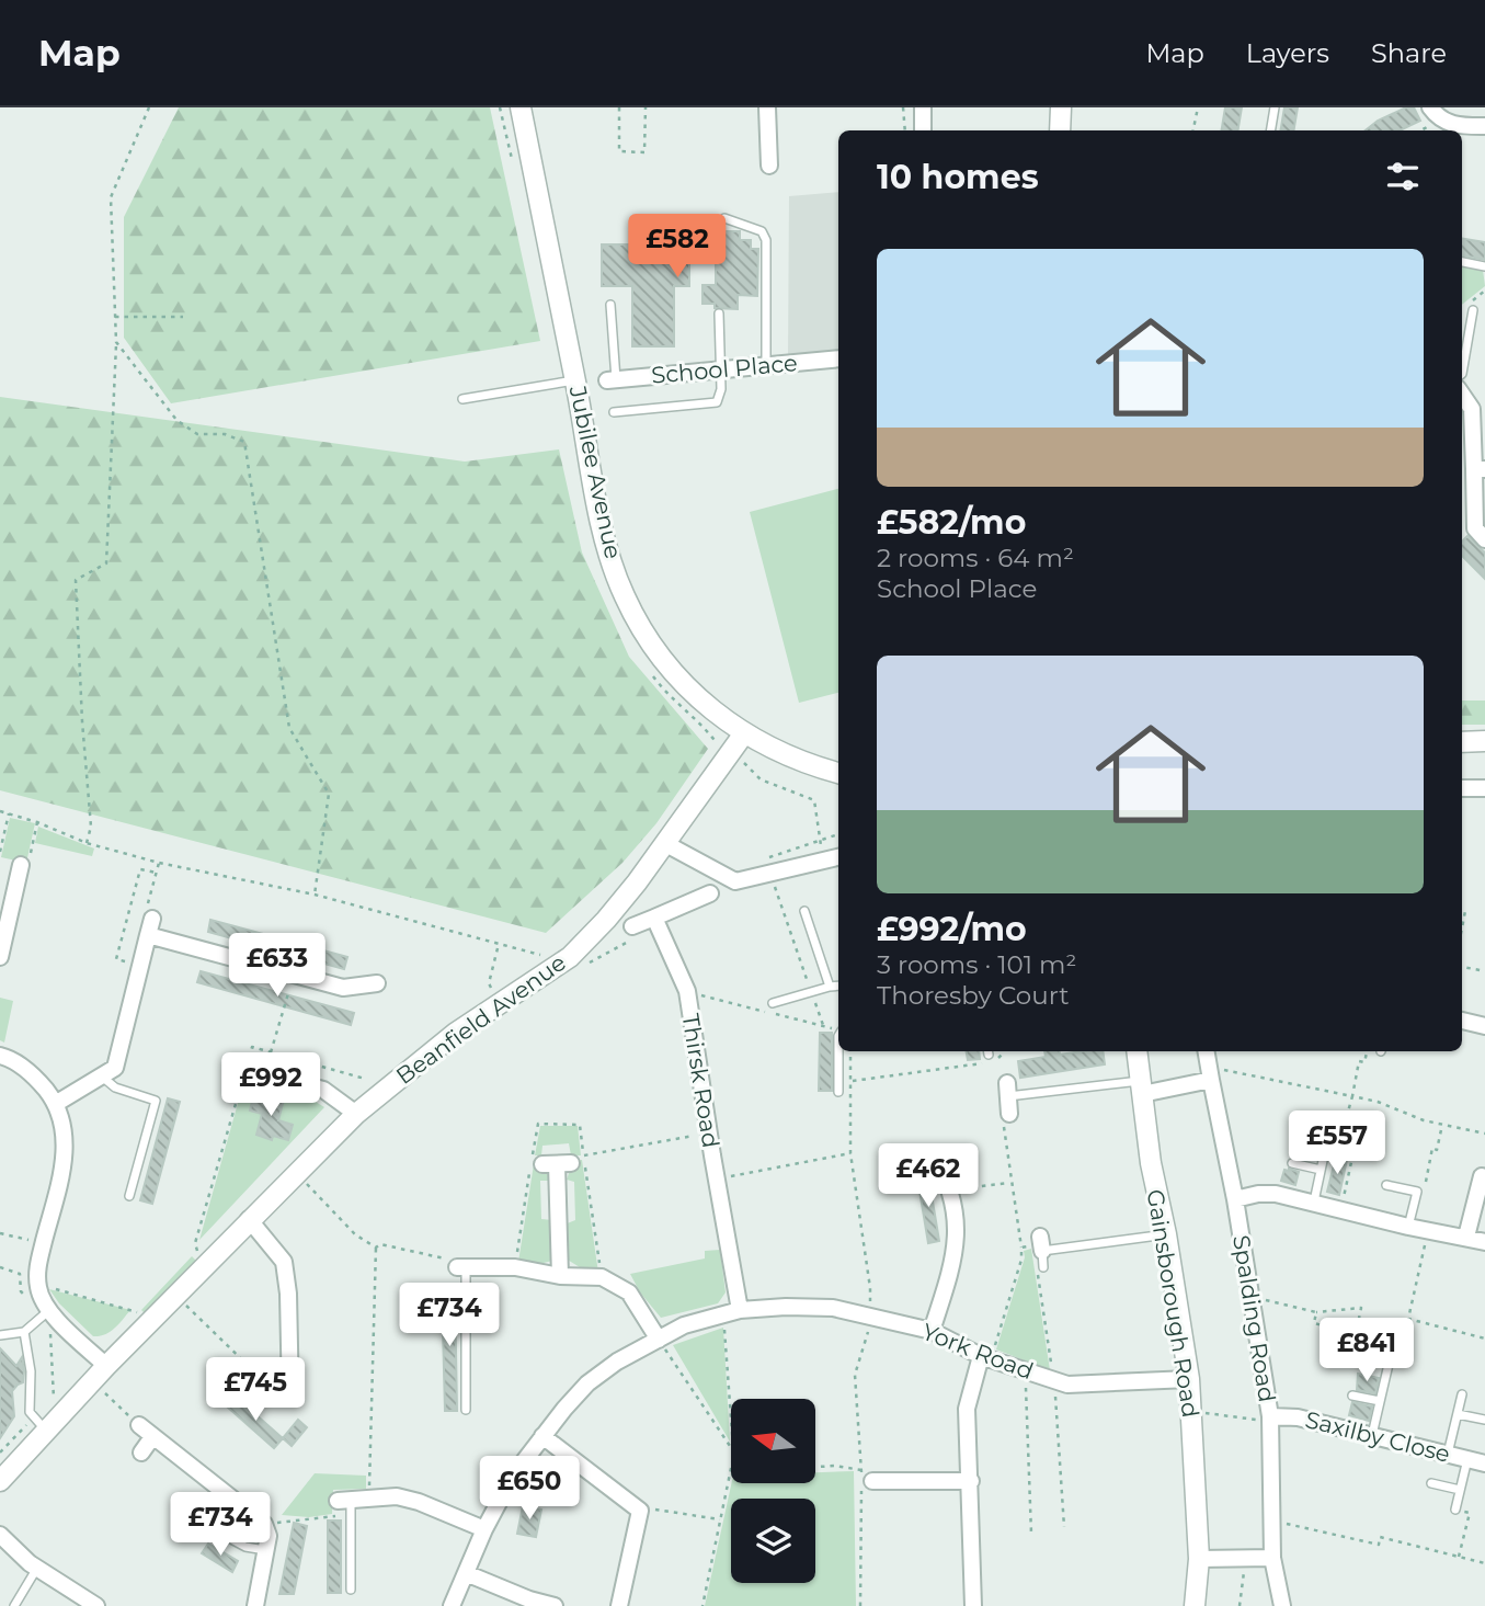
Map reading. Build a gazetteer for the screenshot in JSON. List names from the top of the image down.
{
  "streets": {
    "street": [
      "School Place",
      "Jubilee Avenue",
      "Beanfield Avenue",
      "Thirsk Road",
      "Gainsborough Road",
      "Spalding Road",
      "York Road",
      "Saxilby Close"
    ]
  },
  "crossings": [
    ["Jubilee Avenue", "Beanfield Avenue"],
    ["Thirsk Road", "York Road"],
    ["Gainsborough Road", "York Road"],
    ["Spalding Road", "Saxilby Close"]
  ],
  "north": "left",
  "page": {
    "header": "Map",
    "nav": ["Map", "Layers", "Share"],
    "heading": "10 homes",
    "price": [
      "£582",
      "£633",
      "£992",
      "£557",
      "£462",
      "£734",
      "£841",
      "£745",
      "£650",
      "£734"
    ],
    "list": [
      {
        "name": "£582/mo",
        "note": "2 rooms · 64 m² · School Place"
      },
      {
        "name": "£992/mo",
        "note": "3 rooms · 101 m² · Thoresby Court"
      }
    ]
  }
}
